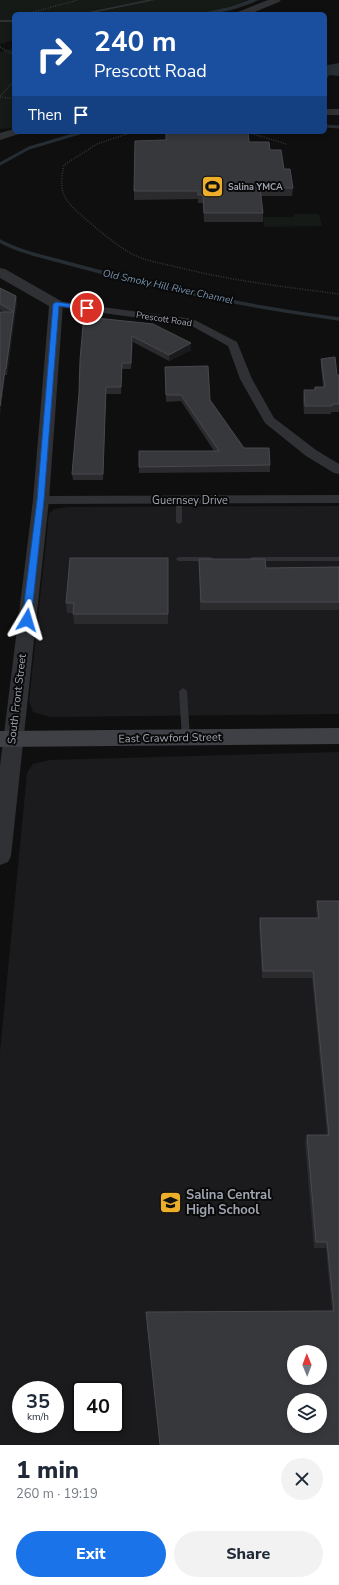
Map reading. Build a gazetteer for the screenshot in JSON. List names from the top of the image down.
{
  "streets": {
    "main road": ["East Crawford Street"],
    "street": ["Prescott Road", "Guernsey Drive", "South Front Street"]
  },
  "crossings": [
    ["Prescott Road", "South Front Street"],
    ["Guernsey Drive", "South Front Street"],
    ["South Front Street", "East Crawford Street"]
  ],
  "water": ["Old Smoky Hill River Channel"],
  "places": {
    "sports": ["Salina YMCA"],
    "school or university": ["Salina Central High School"]
  },
  "north": "top",
  "page": {
    "turn": ["240 m", "Prescott Road"],
    "then": "Then",
    "speed": "35 km/h",
    "limit": "40",
    "heading": ["1 min", "260 m · 19:19"],
    "buttons": ["Exit", "Share"]
  }
}
